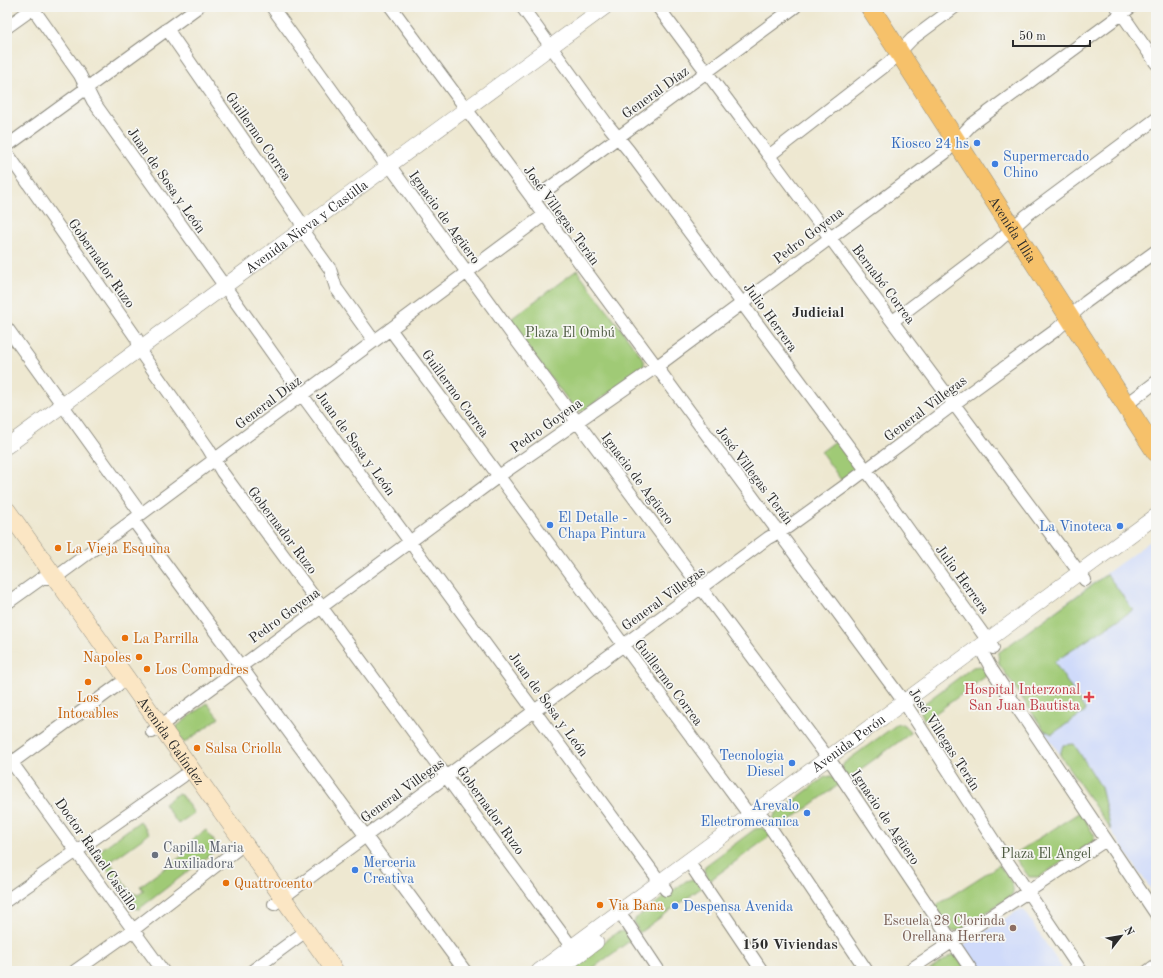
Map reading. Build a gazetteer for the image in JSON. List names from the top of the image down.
{
  "streets": {
    "main road": ["Avenida Illia", "Avenida Galíndez"],
    "street": [
      "General Díaz",
      "Guillermo Correa",
      "Juan de Sosa y León",
      "José Villegas Terán",
      "Ignacio de Agüero",
      "Avenida Nieva y Castilla",
      "Pedro Goyena",
      "Gobernador Ruzo",
      "Bernabé Correa",
      "Julio Herrera",
      "General Villegas",
      "Avenida Perón",
      "Doctor Rafael Castillo"
    ]
  },
  "crossings": [
    ["General Díaz", "Guillermo Correa"],
    ["General Díaz", "Juan de Sosa y León"],
    ["General Díaz", "José Villegas Terán"],
    ["General Díaz", "Ignacio de Agüero"],
    ["General Díaz", "Gobernador Ruzo"],
    ["General Díaz", "Bernabé Correa"],
    ["General Díaz", "Julio Herrera"],
    ["General Díaz", "Avenida Galíndez"],
    ["Guillermo Correa", "Avenida Nieva y Castilla"],
    ["Guillermo Correa", "Pedro Goyena"],
    ["Guillermo Correa", "General Villegas"],
    ["Guillermo Correa", "Avenida Perón"],
    ["Juan de Sosa y León", "Avenida Nieva y Castilla"],
    ["Juan de Sosa y León", "Pedro Goyena"],
    ["Juan de Sosa y León", "General Villegas"],
    ["Juan de Sosa y León", "Avenida Perón"],
    ["José Villegas Terán", "Avenida Nieva y Castilla"],
    ["José Villegas Terán", "Pedro Goyena"],
    ["José Villegas Terán", "General Villegas"],
    ["José Villegas Terán", "Avenida Perón"],
    ["Ignacio de Agüero", "Avenida Nieva y Castilla"],
    ["Ignacio de Agüero", "Pedro Goyena"],
    ["Ignacio de Agüero", "General Villegas"],
    ["Ignacio de Agüero", "Avenida Perón"],
    ["Avenida Nieva y Castilla", "Gobernador Ruzo"],
    ["Avenida Nieva y Castilla", "Julio Herrera"],
    ["Avenida Illia", "Pedro Goyena"],
    ["Avenida Illia", "General Villegas"],
    ["Pedro Goyena", "Gobernador Ruzo"],
    ["Pedro Goyena", "Bernabé Correa"],
    ["Pedro Goyena", "Julio Herrera"],
    ["Pedro Goyena", "Avenida Galíndez"],
    ["Gobernador Ruzo", "General Villegas"],
    ["Gobernador Ruzo", "Avenida Perón"],
    ["Bernabé Correa", "General Villegas"],
    ["Bernabé Correa", "Avenida Perón"],
    ["Julio Herrera", "General Villegas"],
    ["Julio Herrera", "Avenida Perón"],
    ["General Villegas", "Avenida Galíndez"]
  ],
  "districts": ["Judicial", "150 Viviendas"],
  "parks": ["Plaza El Ombú", "Plaza El Angel"],
  "places": {
    "other": [
      "Kiosco 24 hs",
      "Supermercado Chino",
      "El Detalle - Chapa Pintura",
      "La Vinoteca",
      "La Vieja Esquina",
      "La Parrilla",
      "Napoles",
      "Los Compadres",
      "Los Intocables",
      "Salsa Criolla",
      "Tecnologia Diesel",
      "Arevalo Electromecanica",
      "Capilla Maria Auxiliadora",
      "Merceria Creativa",
      "Quattrocento",
      "Via Bana",
      "Despensa Avenida",
      "Escuela 28 Clorinda Orellana Herrera"
    ],
    "health": ["Hospital Interzonal San Juan Bautista"]
  },
  "scale_bar": "50 m",
  "north": "top right"
}
